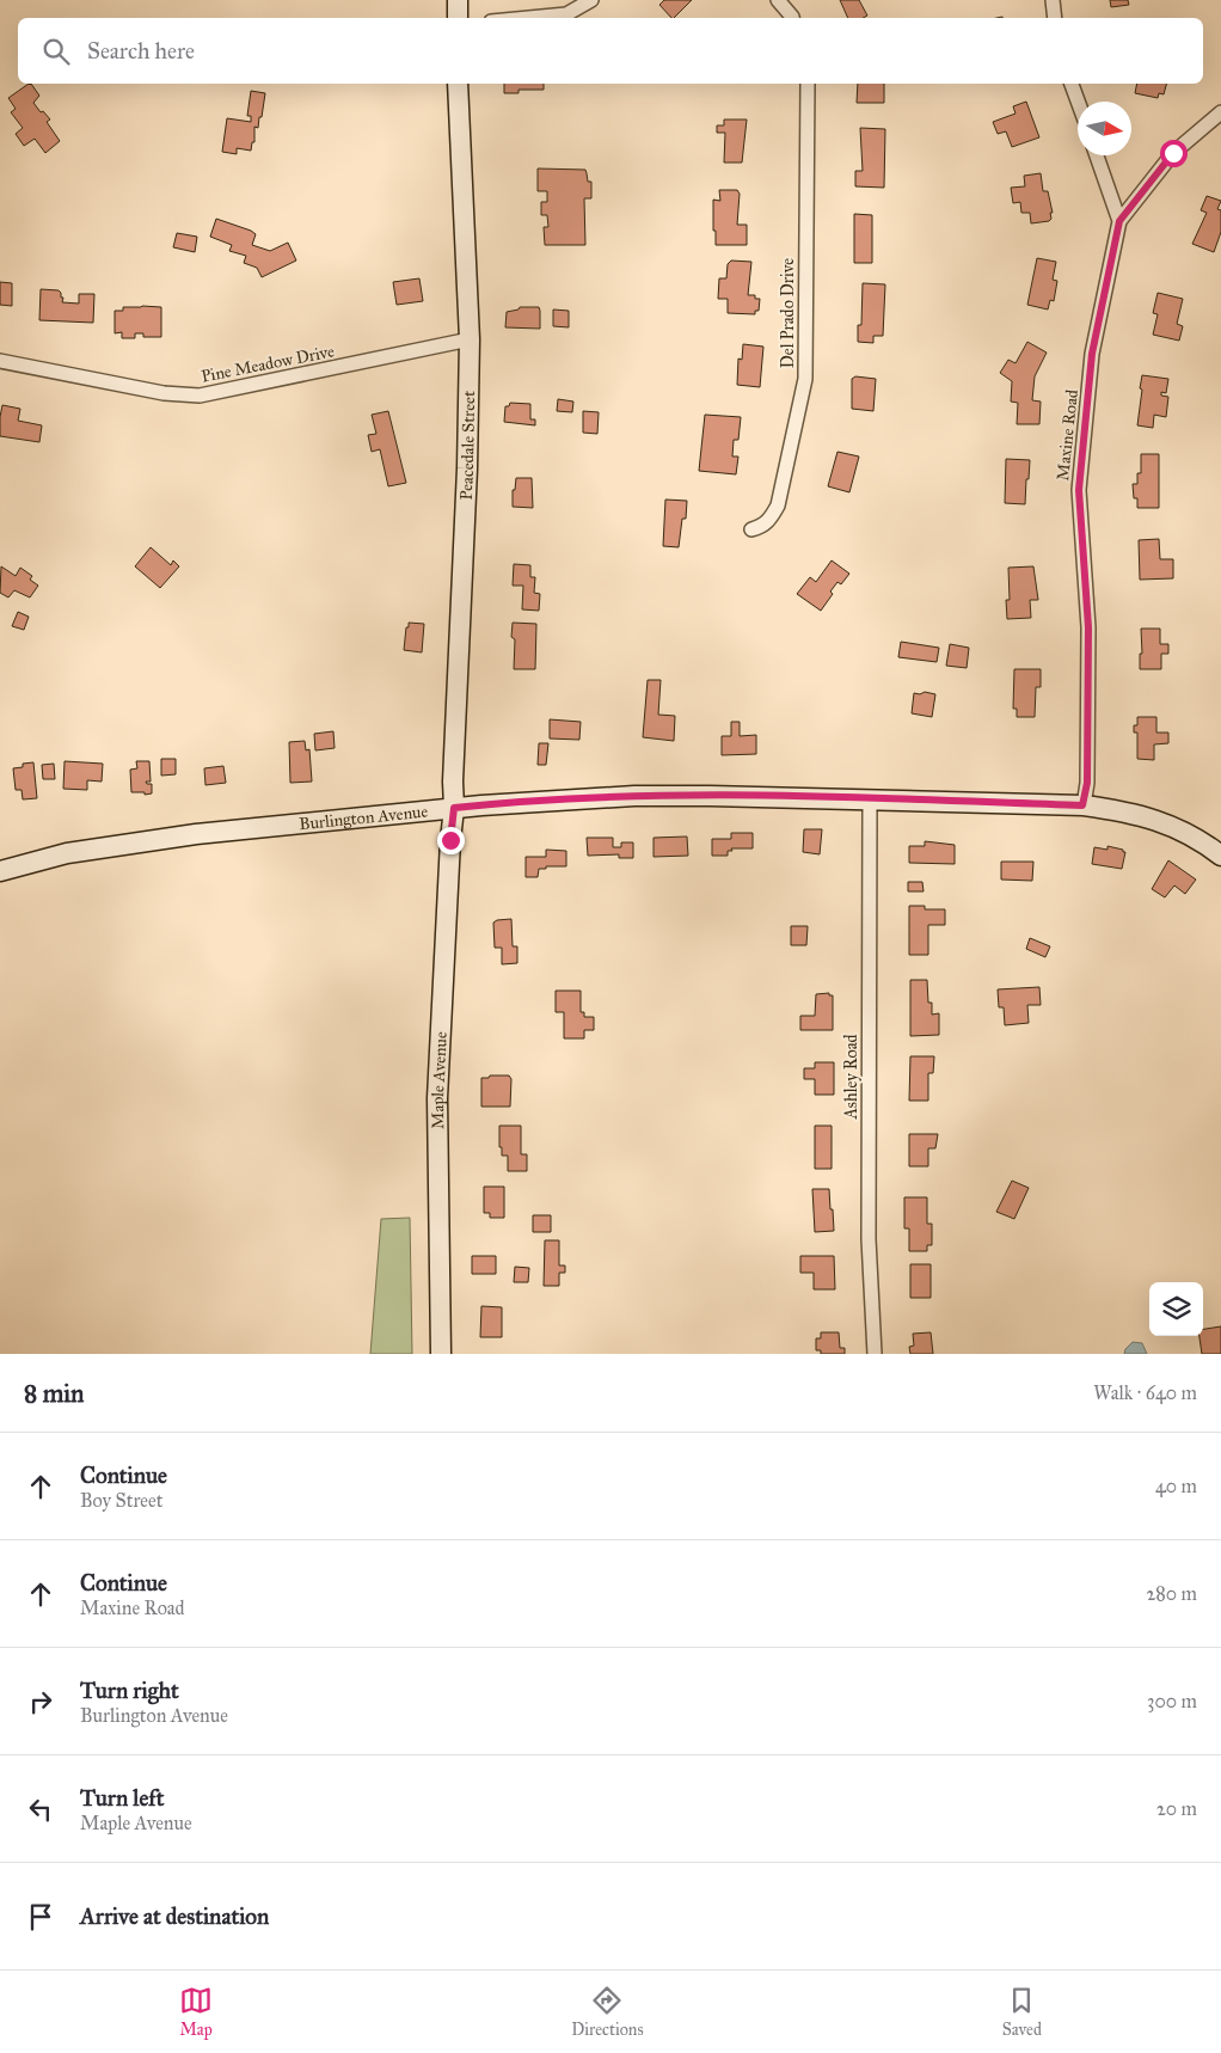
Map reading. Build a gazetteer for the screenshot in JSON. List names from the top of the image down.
{
  "streets": {
    "main road": ["Peacedale Street", "Burlington Avenue", "Maple Avenue"],
    "street": [
      "Del Prado Drive",
      "Pine Meadow Drive",
      "Maxine Road",
      "Ashley Road"
    ]
  },
  "crossings": [
    ["Pine Meadow Drive", "Peacedale Street"],
    ["Maxine Road", "Burlington Avenue"],
    ["Peacedale Street", "Burlington Avenue"],
    ["Peacedale Street", "Maple Avenue"],
    ["Burlington Avenue", "Ashley Road"],
    ["Burlington Avenue", "Maple Avenue"]
  ],
  "north": "right",
  "page": {
    "search": "Search here",
    "heading": ["8 min", "Walk · 640 m"],
    "list": [
      ["Continue", "Boy Street", "40 m"],
      ["Continue", "Maxine Road", "280 m"],
      ["Turn right", "Burlington Avenue", "300 m"],
      ["Turn left", "Maple Avenue", "20 m"],
      "Arrive at destination"
    ],
    "nav": ["Map", "Directions", "Saved"]
  }
}
